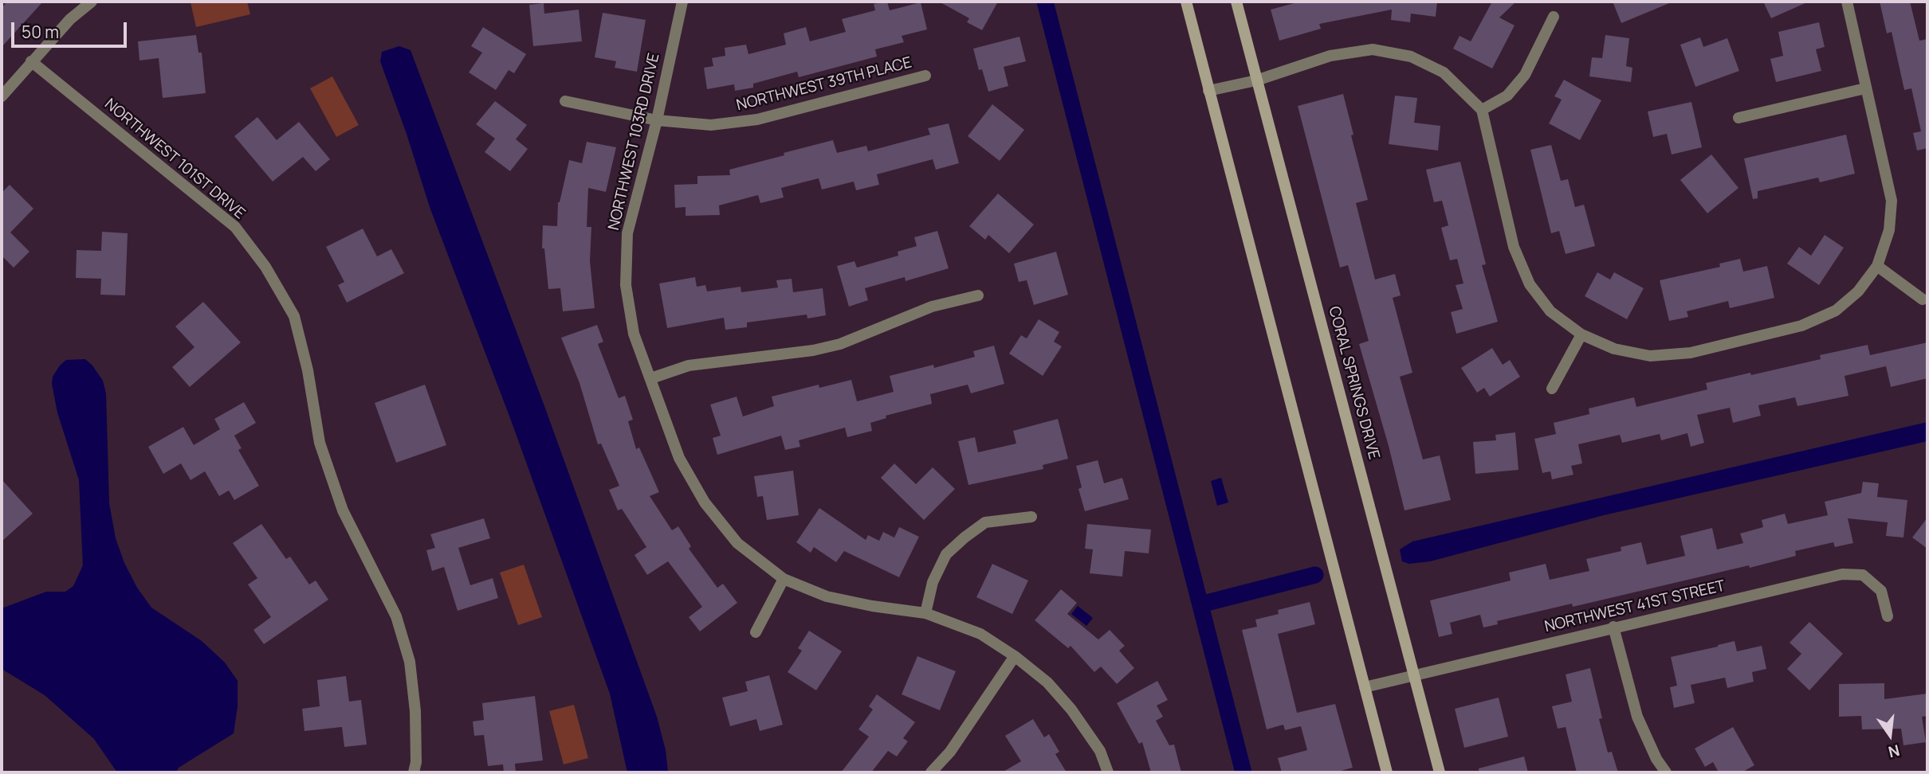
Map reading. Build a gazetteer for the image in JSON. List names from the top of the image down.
{
  "streets": {
    "main road": ["CORAL SPRINGS DRIVE"],
    "street": [
      "NORTHWEST 39TH PLACE",
      "NORTHWEST 103RD DRIVE",
      "NORTHWEST 101ST DRIVE",
      "NORTHWEST 41ST STREET"
    ]
  },
  "crossings": [
    ["NORTHWEST 39TH PLACE", "NORTHWEST 103RD DRIVE"],
    ["CORAL SPRINGS DRIVE", "NORTHWEST 41ST STREET"]
  ],
  "scale_bar": "50 m",
  "north": "bottom"
}
